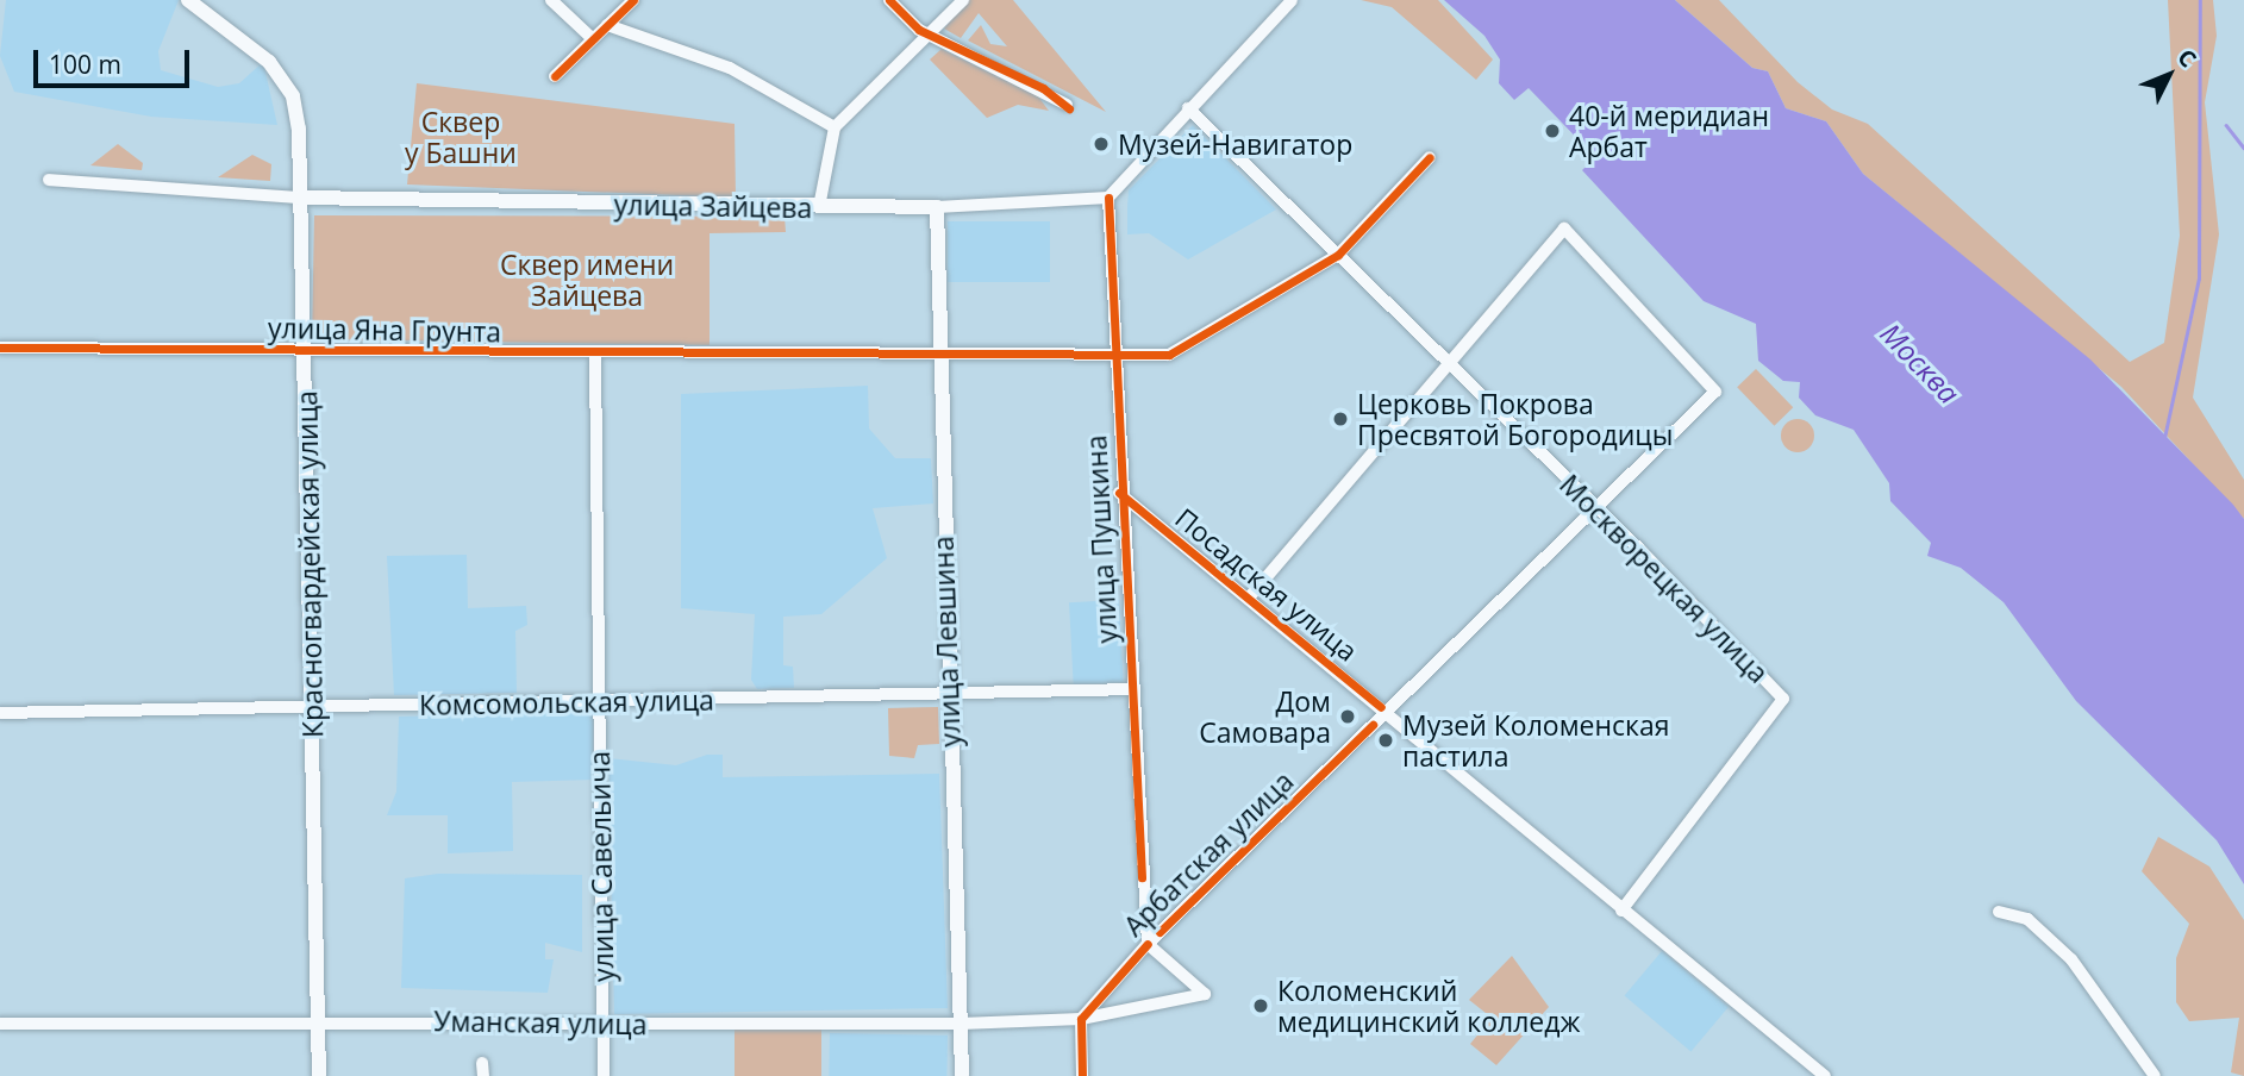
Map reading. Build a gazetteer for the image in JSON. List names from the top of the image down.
{
  "streets": {
    "street": [
      "улица Зайцева",
      "улица Яна Грунта",
      "улица Пушкина",
      "Красногвардейская улица",
      "Москворецкая улица",
      "Посадская улица",
      "улица Левшина",
      "Комсомольская улица",
      "Арбатская улица",
      "улица Савельича",
      "Уманская улица"
    ]
  },
  "crossings": [
    ["улица Зайцева", "улица Пушкина"],
    ["улица Зайцева", "Красногвардейская улица"],
    ["улица Зайцева", "улица Левшина"],
    ["улица Яна Грунта", "улица Пушкина"],
    ["улица Яна Грунта", "Красногвардейская улица"],
    ["улица Яна Грунта", "Москворецкая улица"],
    ["улица Яна Грунта", "улица Левшина"],
    ["улица Яна Грунта", "улица Савельича"],
    ["улица Пушкина", "Посадская улица"],
    ["улица Пушкина", "Комсомольская улица"],
    ["улица Пушкина", "Арбатская улица"],
    ["улица Пушкина", "Уманская улица"],
    ["Красногвардейская улица", "Комсомольская улица"],
    ["Красногвардейская улица", "Уманская улица"],
    ["Москворецкая улица", "Посадская улица"],
    ["Москворецкая улица", "Арбатская улица"],
    ["Посадская улица", "Арбатская улица"],
    ["улица Левшина", "Комсомольская улица"],
    ["улица Левшина", "Уманская улица"],
    ["Комсомольская улица", "улица Савельича"],
    ["Арбатская улица", "Уманская улица"],
    ["улица Савельича", "Уманская улица"]
  ],
  "water": ["Москва"],
  "parks": ["Сквер у Башни", "Сквер имени Зайцева"],
  "places": [
    "40-й меридиан Арбат",
    "Музей-Навигатор",
    "Церковь Покрова Пресвятой Богородицы",
    "Дом Самовара",
    "Музей Коломенская пастила",
    "Коломенский медицинский колледж"
  ],
  "scale_bar": "100 m",
  "north": "top right"
}
